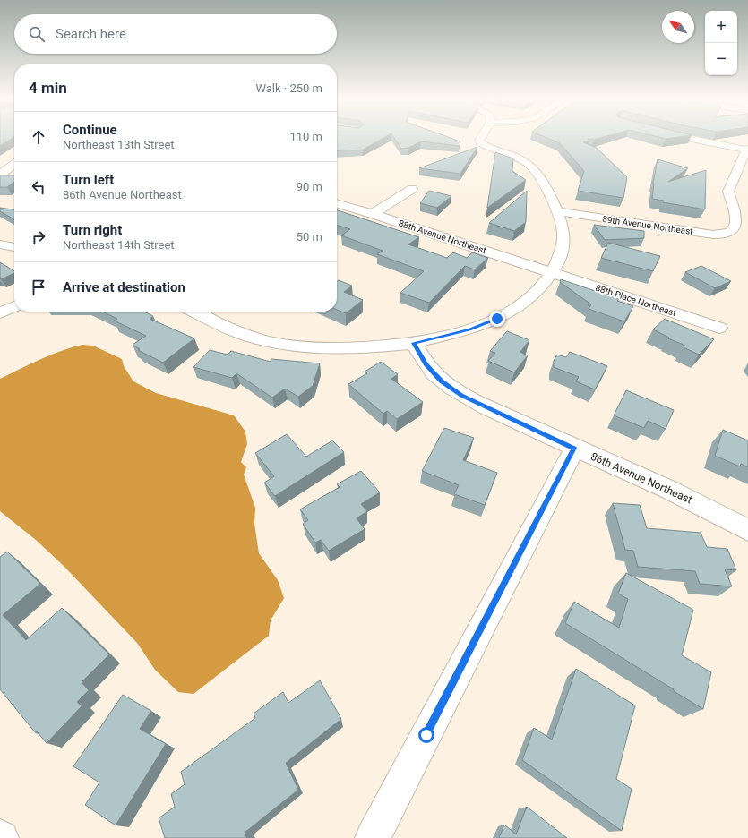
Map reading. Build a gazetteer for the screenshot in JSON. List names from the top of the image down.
{
  "streets": {
    "street": [
      "89th Avenue Northeast",
      "88th Avenue Northeast",
      "88th Place Northeast",
      "86th Avenue Northeast"
    ]
  },
  "crossings": [
    ["88th Avenue Northeast", "88th Place Northeast"]
  ],
  "north": "top left",
  "page": {
    "map_buttons": ["+", "−"],
    "search": "Search here",
    "heading": ["4 min", "Walk · 250 m"],
    "list": [
      ["Continue", "Northeast 13th Street", "110 m"],
      ["Turn left", "86th Avenue Northeast", "90 m"],
      ["Turn right", "Northeast 14th Street", "50 m"],
      "Arrive at destination"
    ]
  }
}
